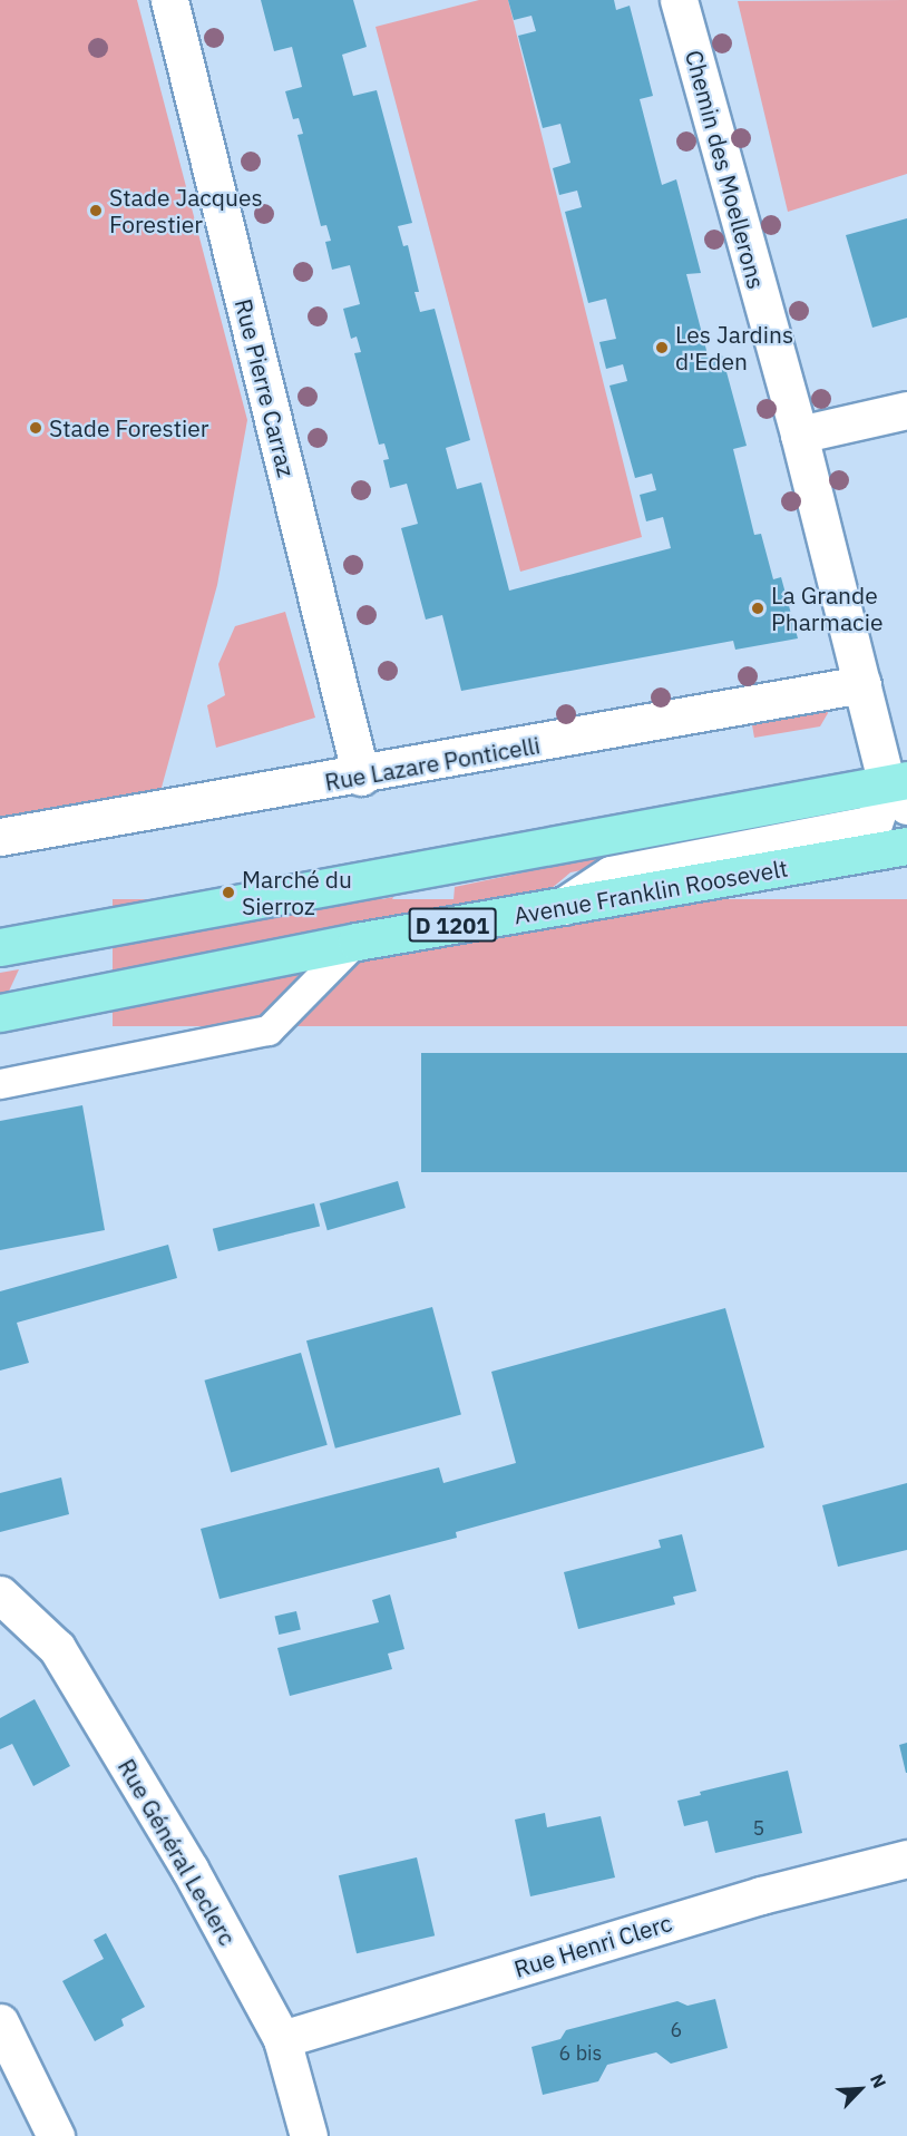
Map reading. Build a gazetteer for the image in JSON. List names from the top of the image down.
{
  "streets": {
    "main road": ["Avenue Franklin Roosevelt", "D 1201"],
    "street": [
      "Chemin des Moellerons",
      "Rue Pierre Carraz",
      "Rue Lazare Ponticelli",
      "Rue Général Leclerc",
      "Rue Henri Clerc"
    ]
  },
  "crossings": [
    ["Chemin des Moellerons", "Rue Lazare Ponticelli"],
    ["Chemin des Moellerons", "D 1201"],
    ["Rue Pierre Carraz", "Rue Lazare Ponticelli"],
    ["Rue Général Leclerc", "Rue Henri Clerc"]
  ],
  "places": [
    "Stade Jacques Forestier",
    "Les Jardins d'Eden",
    "Stade Forestier",
    "La Grande Pharmacie",
    "Marché du Sierroz"
  ],
  "house_numbers": ["5", "6", "6 bis"],
  "north": "top right"
}
